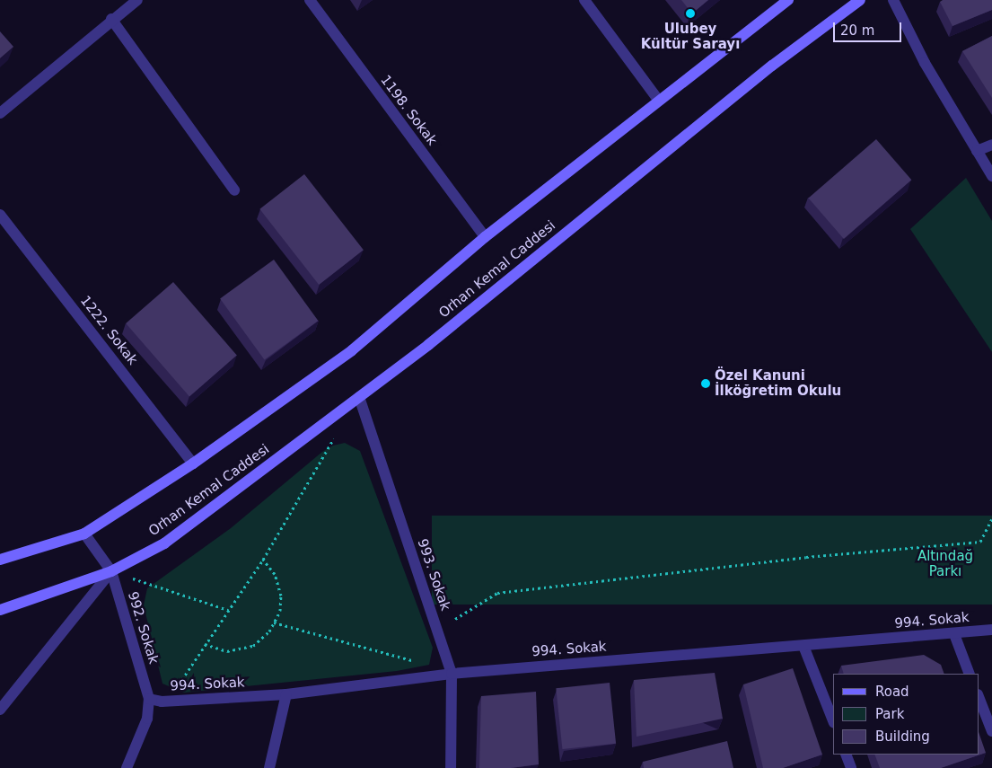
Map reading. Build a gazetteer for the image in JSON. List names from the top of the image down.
{
  "streets": {
    "main road": ["Orhan Kemal Caddesi"],
    "street": [
      "1198. Sokak",
      "1222. Sokak",
      "993. Sokak",
      "994. Sokak",
      "992. Sokak"
    ]
  },
  "crossings": [
    ["Orhan Kemal Caddesi", "993. Sokak"],
    ["Orhan Kemal Caddesi", "992. Sokak"],
    ["993. Sokak", "994. Sokak"],
    ["994. Sokak", "992. Sokak"]
  ],
  "parks": ["Altındağ Parkı"],
  "places": ["Ulubey Kültür Sarayı", "Özel Kanuni İlköğretim Okulu"],
  "legend": ["Road", "Park", "Building"],
  "scale_bar": "20 m"
}
